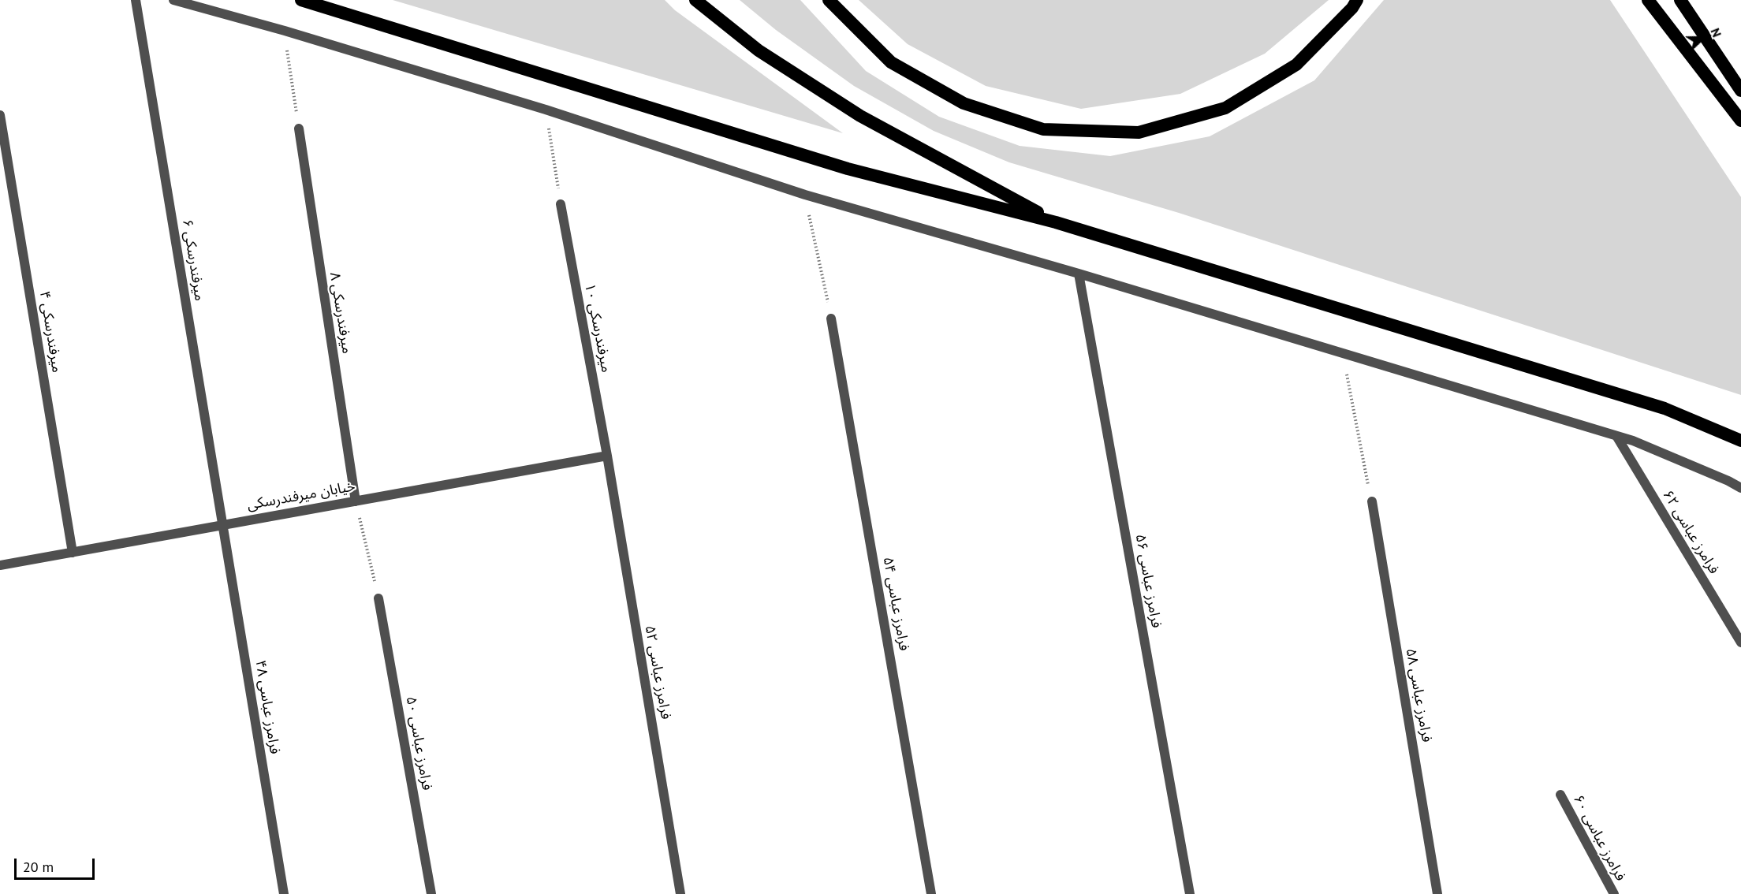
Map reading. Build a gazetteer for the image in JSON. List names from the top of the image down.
{
  "streets": {
    "street": [
      "میرفندرسکی ۶",
      "میرفندرسکی ۸",
      "میرفندرسکی ۱۰",
      "میرفندرسکی ۴",
      "خیابان میرفندرسکی",
      "فرامرز عباسی ۶۲",
      "فرامرز عباسی ۵۶",
      "فرامرز عباسی ۵۴",
      "فرامرز عباسی ۵۲",
      "فرامرز عباسی ۵۸",
      "فرامرز عباسی ۴۸",
      "فرامرز عباسی ۵۰",
      "فرامرز عباسی ۶۰"
    ]
  },
  "crossings": [
    ["میرفندرسکی ۶", "خیابان میرفندرسکی"],
    ["میرفندرسکی ۶", "فرامرز عباسی ۴۸"],
    ["میرفندرسکی ۸", "خیابان میرفندرسکی"],
    ["میرفندرسکی ۱۰", "خیابان میرفندرسکی"],
    ["میرفندرسکی ۱۰", "فرامرز عباسی ۵۲"],
    ["میرفندرسکی ۴", "خیابان میرفندرسکی"],
    ["خیابان میرفندرسکی", "فرامرز عباسی ۵۲"],
    ["خیابان میرفندرسکی", "فرامرز عباسی ۴۸"]
  ],
  "scale_bar": "20 m",
  "north": "right"
}
